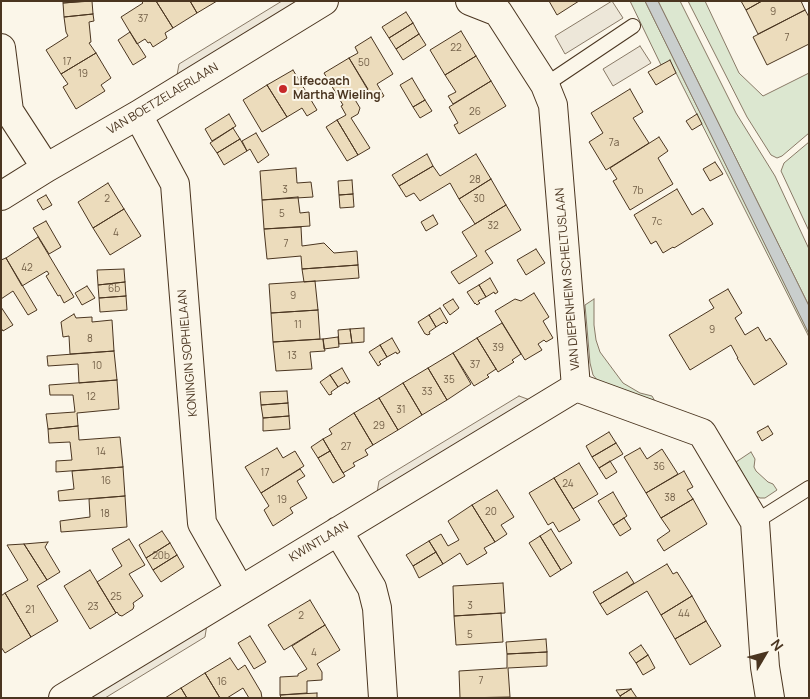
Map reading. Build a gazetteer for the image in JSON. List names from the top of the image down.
{
  "streets": {
    "street": [
      "VAN BOETZELAERLAAN",
      "VAN DIEPENHEIM SCHELTUSLAAN",
      "KONINGIN SOPHIELAAN",
      "KWINTLAAN"
    ]
  },
  "crossings": [
    ["VAN BOETZELAERLAAN", "KONINGIN SOPHIELAAN"],
    ["VAN DIEPENHEIM SCHELTUSLAAN", "KWINTLAAN"],
    ["KONINGIN SOPHIELAAN", "KWINTLAAN"]
  ],
  "places": ["Lifecoach Martha Wieling"],
  "house_numbers": [
    "9",
    "37",
    "7",
    "22",
    "17",
    "50",
    "19",
    "26",
    "7a",
    "28",
    "3",
    "7b",
    "2",
    "30",
    "5",
    "7c",
    "32",
    "4",
    "7",
    "42",
    "6b",
    "9",
    "11",
    "9",
    "8",
    "39",
    "13",
    "37",
    "10",
    "35",
    "33",
    "12",
    "31",
    "29",
    "27",
    "14",
    "36",
    "17",
    "16",
    "24",
    "38",
    "19",
    "20",
    "18",
    "20b",
    "25",
    "3",
    "23",
    "21",
    "44",
    "2",
    "5",
    "4",
    "7",
    "16"
  ],
  "north": "top right"
}
